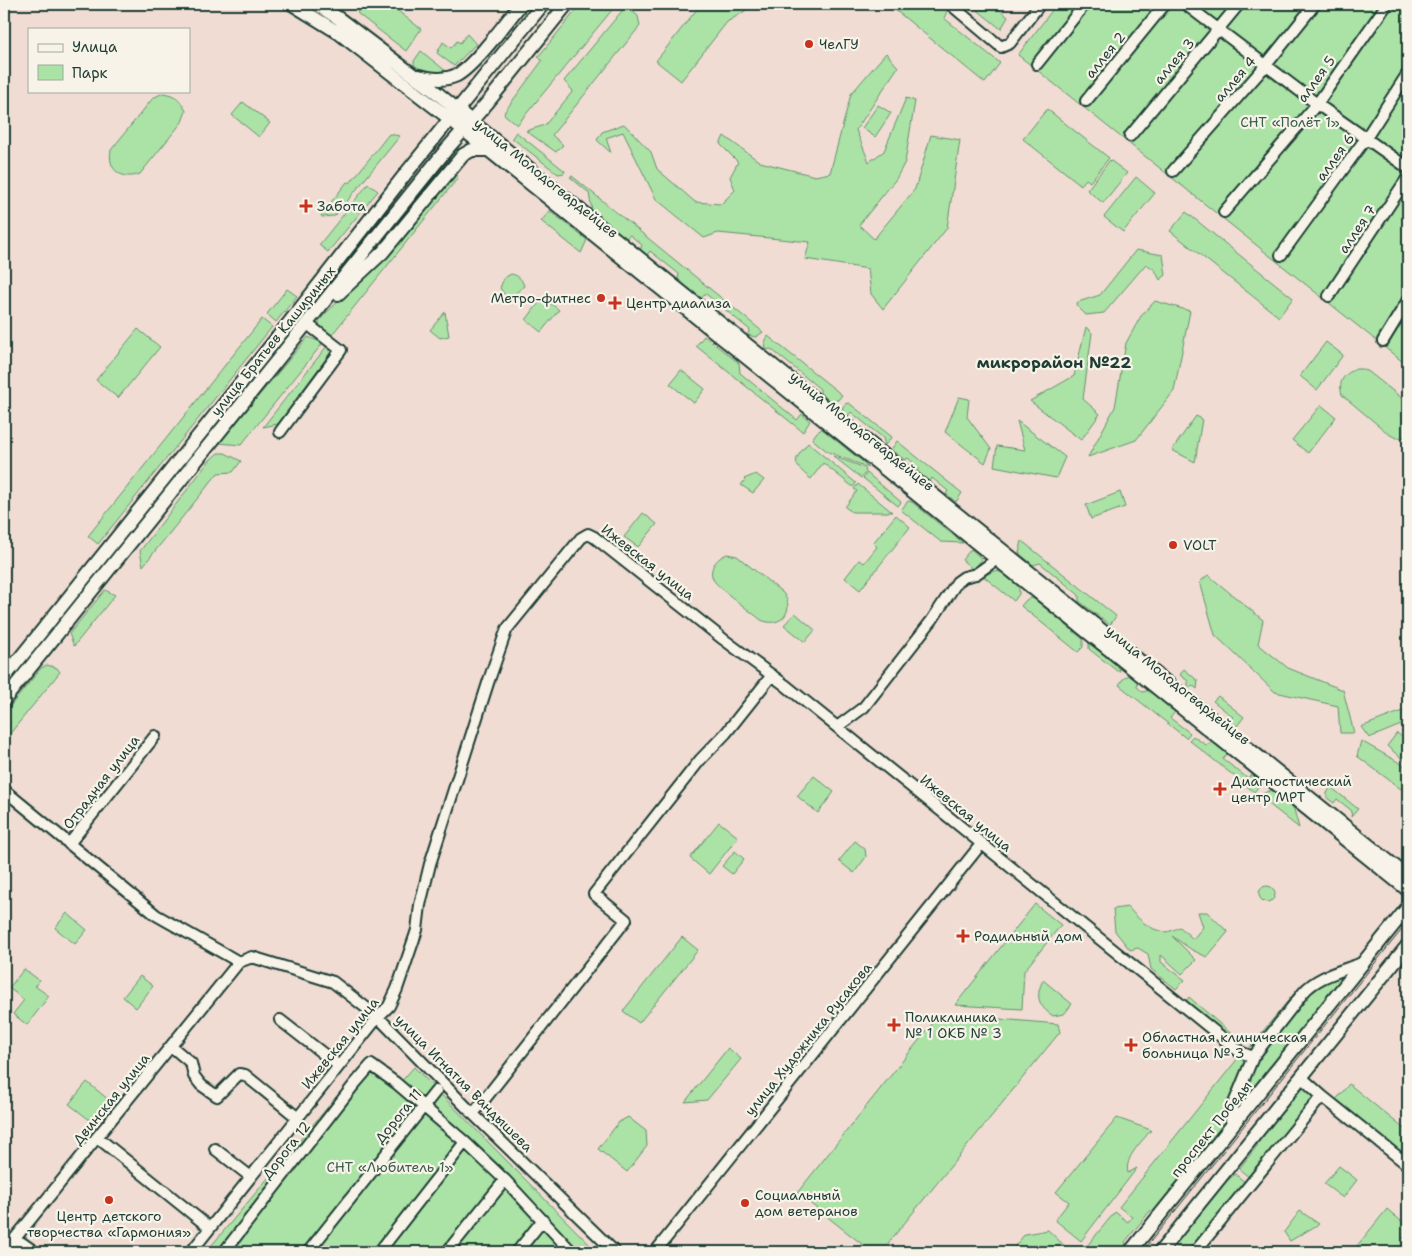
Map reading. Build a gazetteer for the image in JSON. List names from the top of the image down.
{
  "streets": {
    "main road": ["улица Молодогвардейцев", "улица Братьев Кашириных", "проспект Победы"],
    "street": [
      "аллея 2",
      "аллея 3",
      "аллея 4",
      "аллея 5",
      "аллея 6",
      "аллея 7",
      "Ижевская улица",
      "Отрадная улица",
      "улица Художника Русакова",
      "улица Игнатия Вандышева",
      "Двинская улица",
      "Дорога 11",
      "Дорога 12"
    ]
  },
  "crossings": [
    ["улица Молодогвардейцев", "улица Братьев Кашириных"],
    ["Ижевская улица", "улица Художника Русакова"],
    ["Ижевская улица", "улица Игнатия Вандышева"],
    ["улица Игнатия Вандышева", "Двинская улица"],
    ["Дорога 11", "Дорога 12"]
  ],
  "districts": ["микрорайон №22"],
  "parks": ["СНТ «Полёт 1»", "СНТ «Любитель 1»"],
  "places": {
    "other": [
      "ЧелГУ",
      "Метро-фитнес",
      "VOLT",
      "Центр детского творчества «Гармония»",
      "Социальный дом ветеранов"
    ],
    "health": [
      "Забота",
      "Центр диализа",
      "Диагностический центр МРТ",
      "Родильный дом",
      "Поликлиника № 1 ОКБ № 3",
      "Областная клиническая больница № 3"
    ]
  },
  "legend": ["Улица", "Парк"]
}
